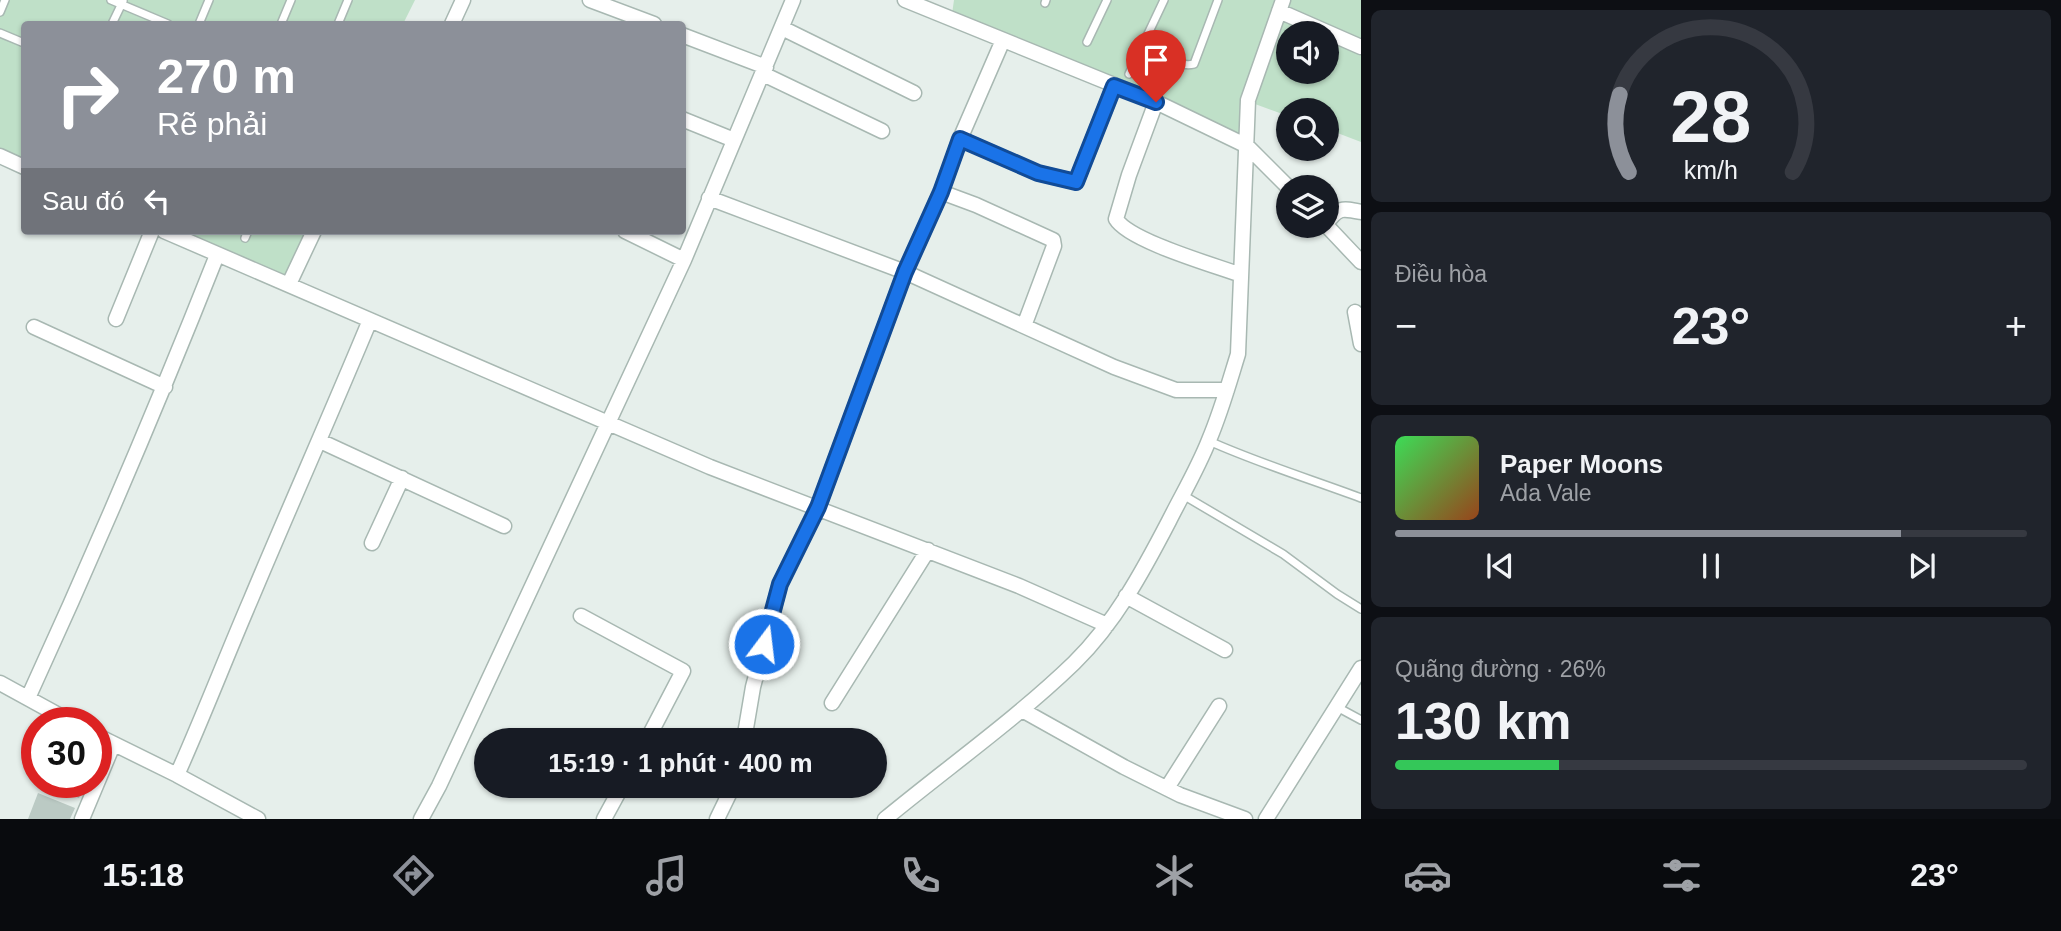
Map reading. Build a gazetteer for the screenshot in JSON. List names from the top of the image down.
{
  "page": {
    "turn": ["270 m", "Rẽ phải"],
    "then": "Sau đó",
    "tile": [
      "Điều hòa",
      ["Quãng đường · 26%", "130 km"]
    ],
    "heat": ["−", "23°", "+"],
    "song": ["Paper Moons", "Ada Vale"],
    "limit": "30",
    "trip": "15:19 · 1 phút · 400 m",
    "tabs": ["15:18", "23°"],
    "gauge": ["28", "km/h"]
  }
}
